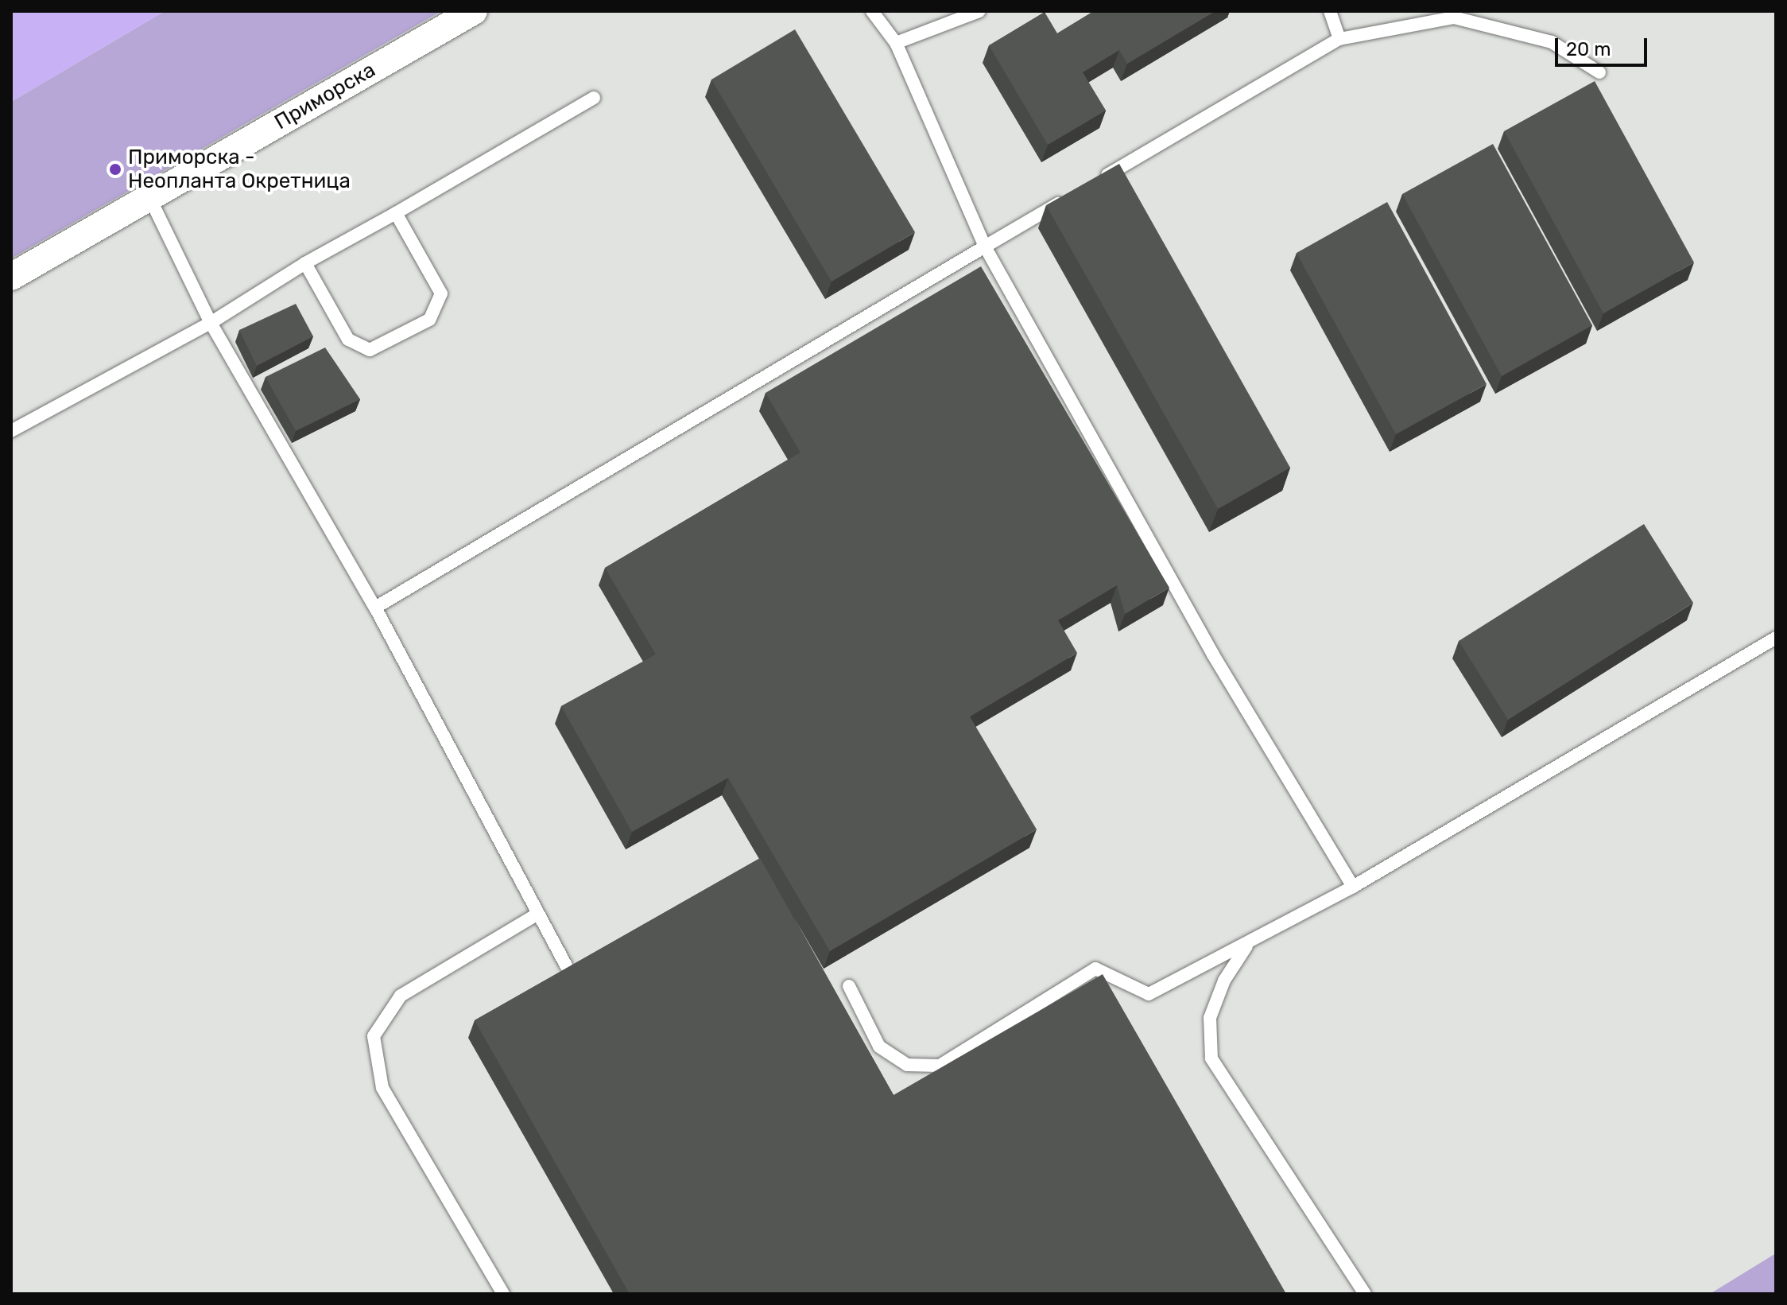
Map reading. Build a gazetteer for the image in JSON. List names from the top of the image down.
{
  "streets": {
    "street": ["Приморска"]
  },
  "places": ["Приморска - Неопланта Окретница"],
  "scale_bar": "20 m"
}
